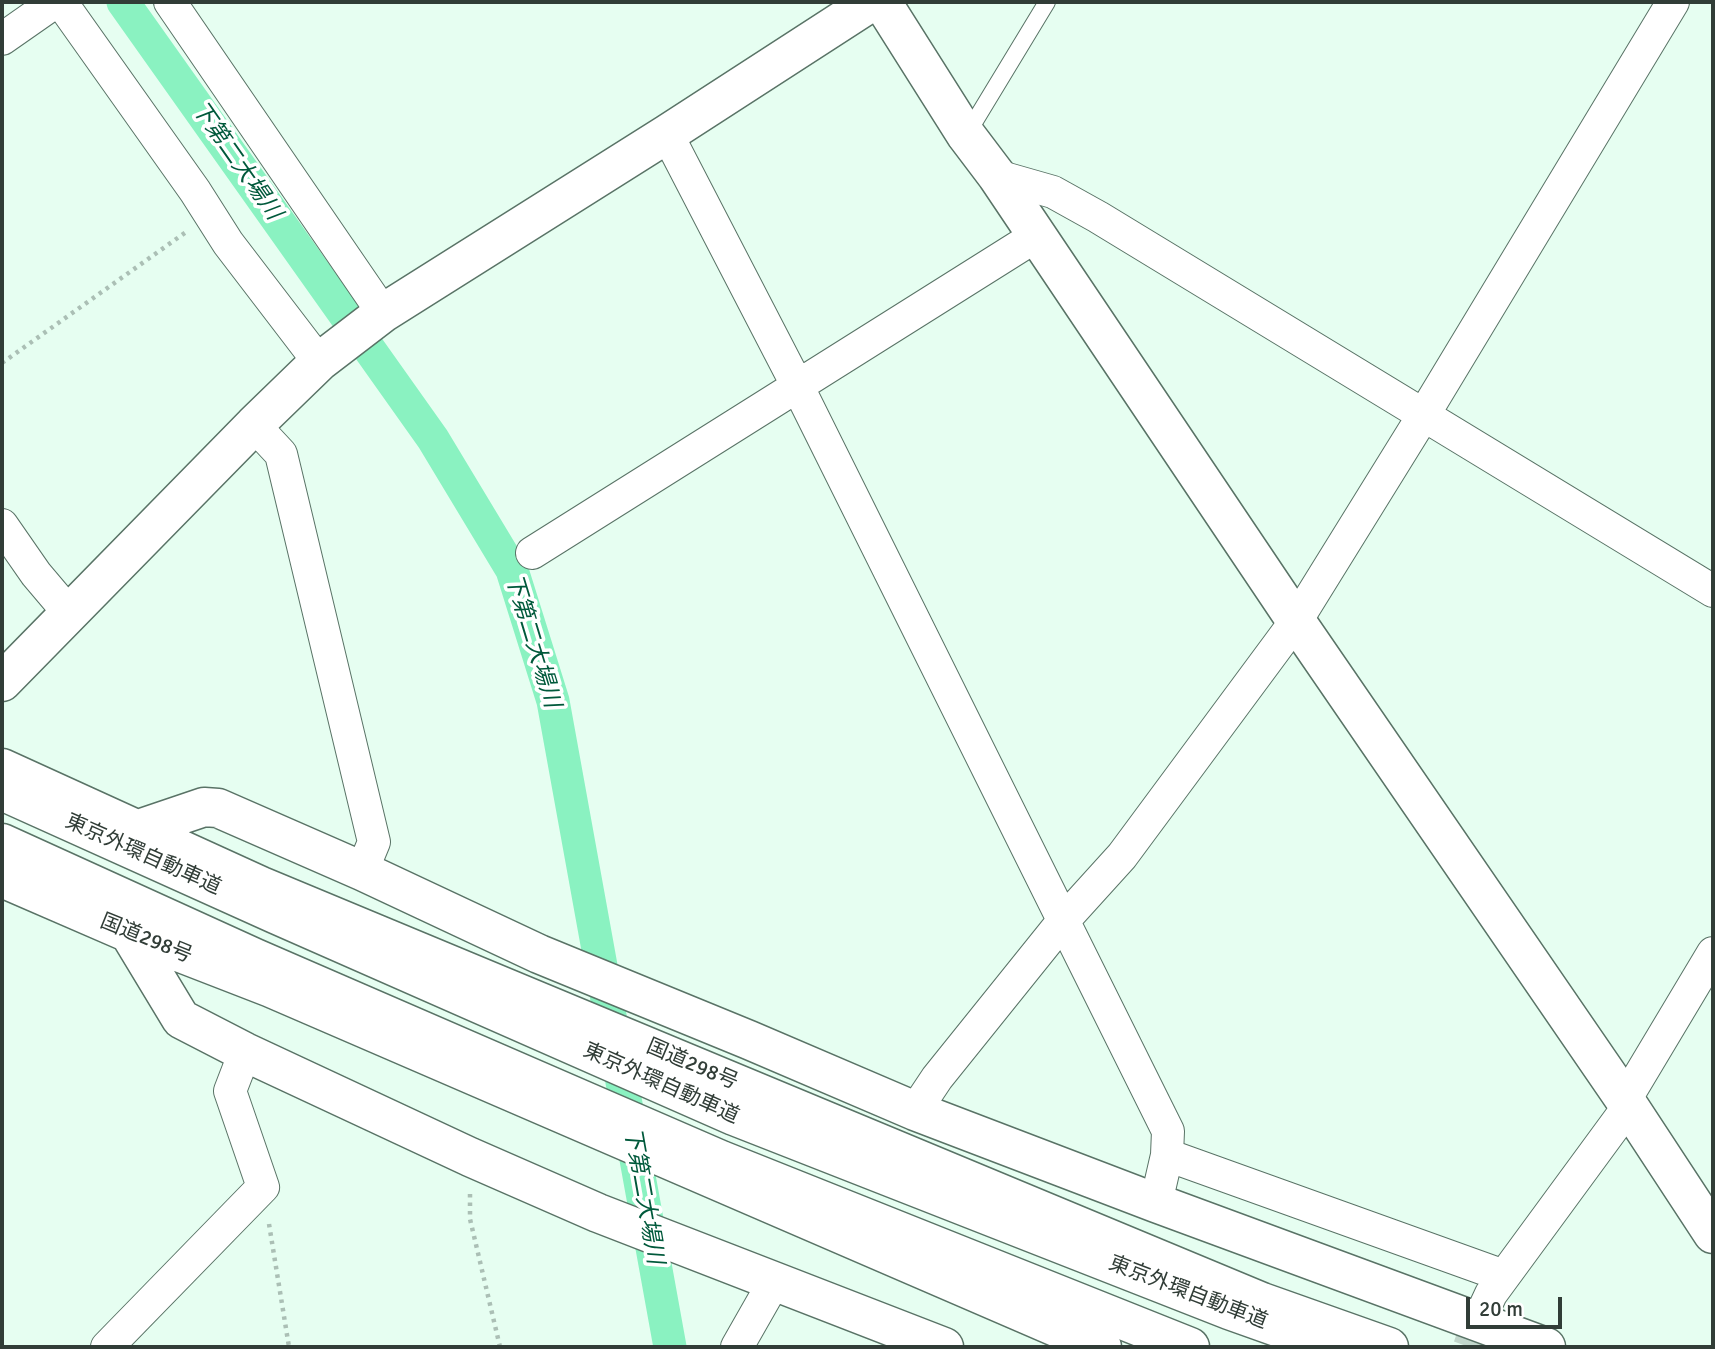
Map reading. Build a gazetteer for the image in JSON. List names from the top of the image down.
{
  "streets": {
    "main road": ["東京外環自動車道", "国道298号"]
  },
  "water": ["下第二大場川"],
  "scale_bar": "20 m"
}
